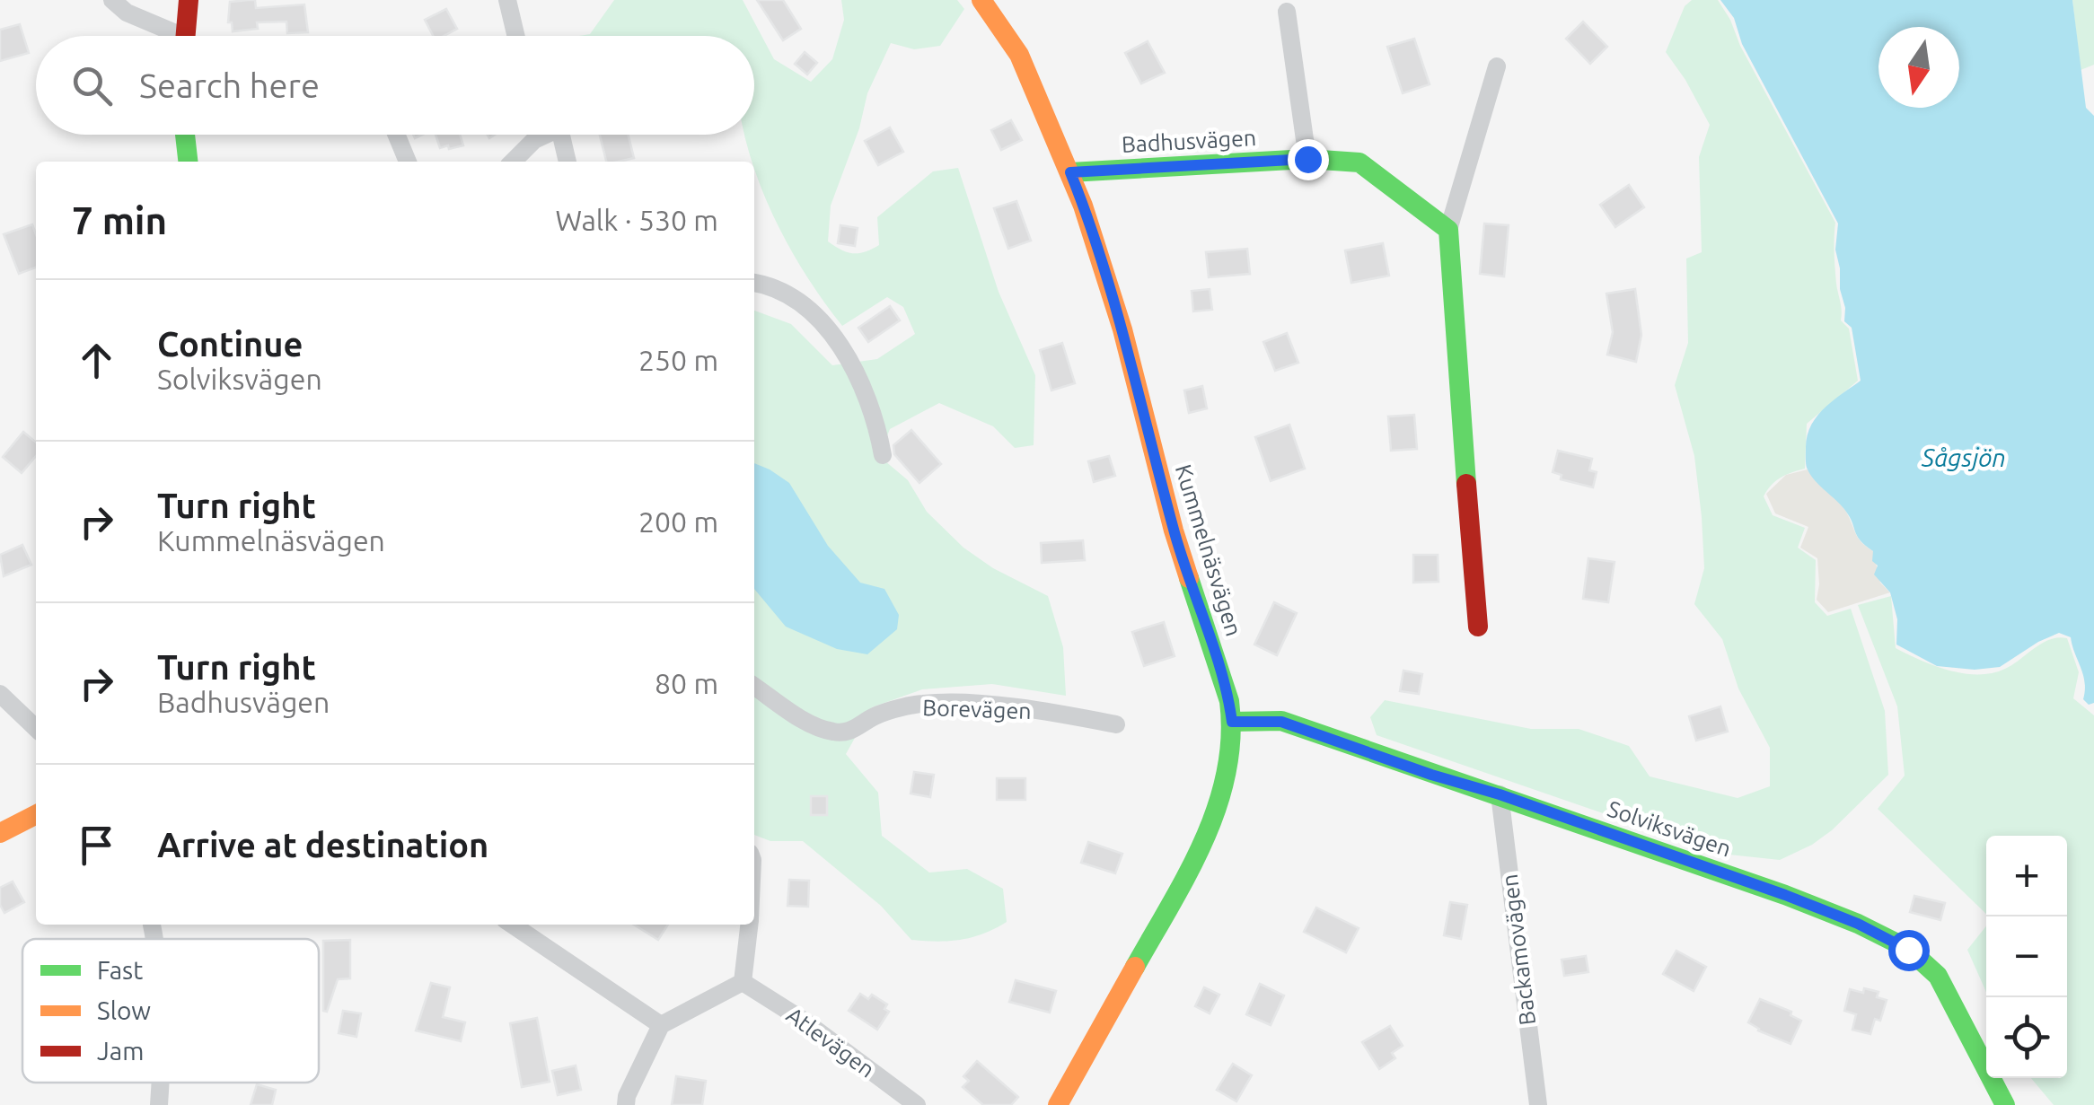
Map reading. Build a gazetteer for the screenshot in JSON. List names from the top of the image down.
{
  "streets": {
    "street": [
      "Badhusvägen",
      "Kummelnäsvägen",
      "Borevägen",
      "Solviksvägen",
      "Backamovägen",
      "Atlevägen"
    ]
  },
  "crossings": [
    ["Badhusvägen", "Kummelnäsvägen"],
    ["Kummelnäsvägen", "Solviksvägen"],
    ["Solviksvägen", "Backamovägen"]
  ],
  "water": ["Sågsjön"],
  "legend": ["Fast", "Slow", "Jam"],
  "north": "bottom",
  "page": {
    "search": "Search here",
    "heading": ["7 min", "Walk · 530 m"],
    "list": [
      ["Continue", "Solviksvägen", "250 m"],
      ["Turn right", "Kummelnäsvägen", "200 m"],
      ["Turn right", "Badhusvägen", "80 m"],
      "Arrive at destination"
    ],
    "map_buttons": ["+", "−"]
  }
}
